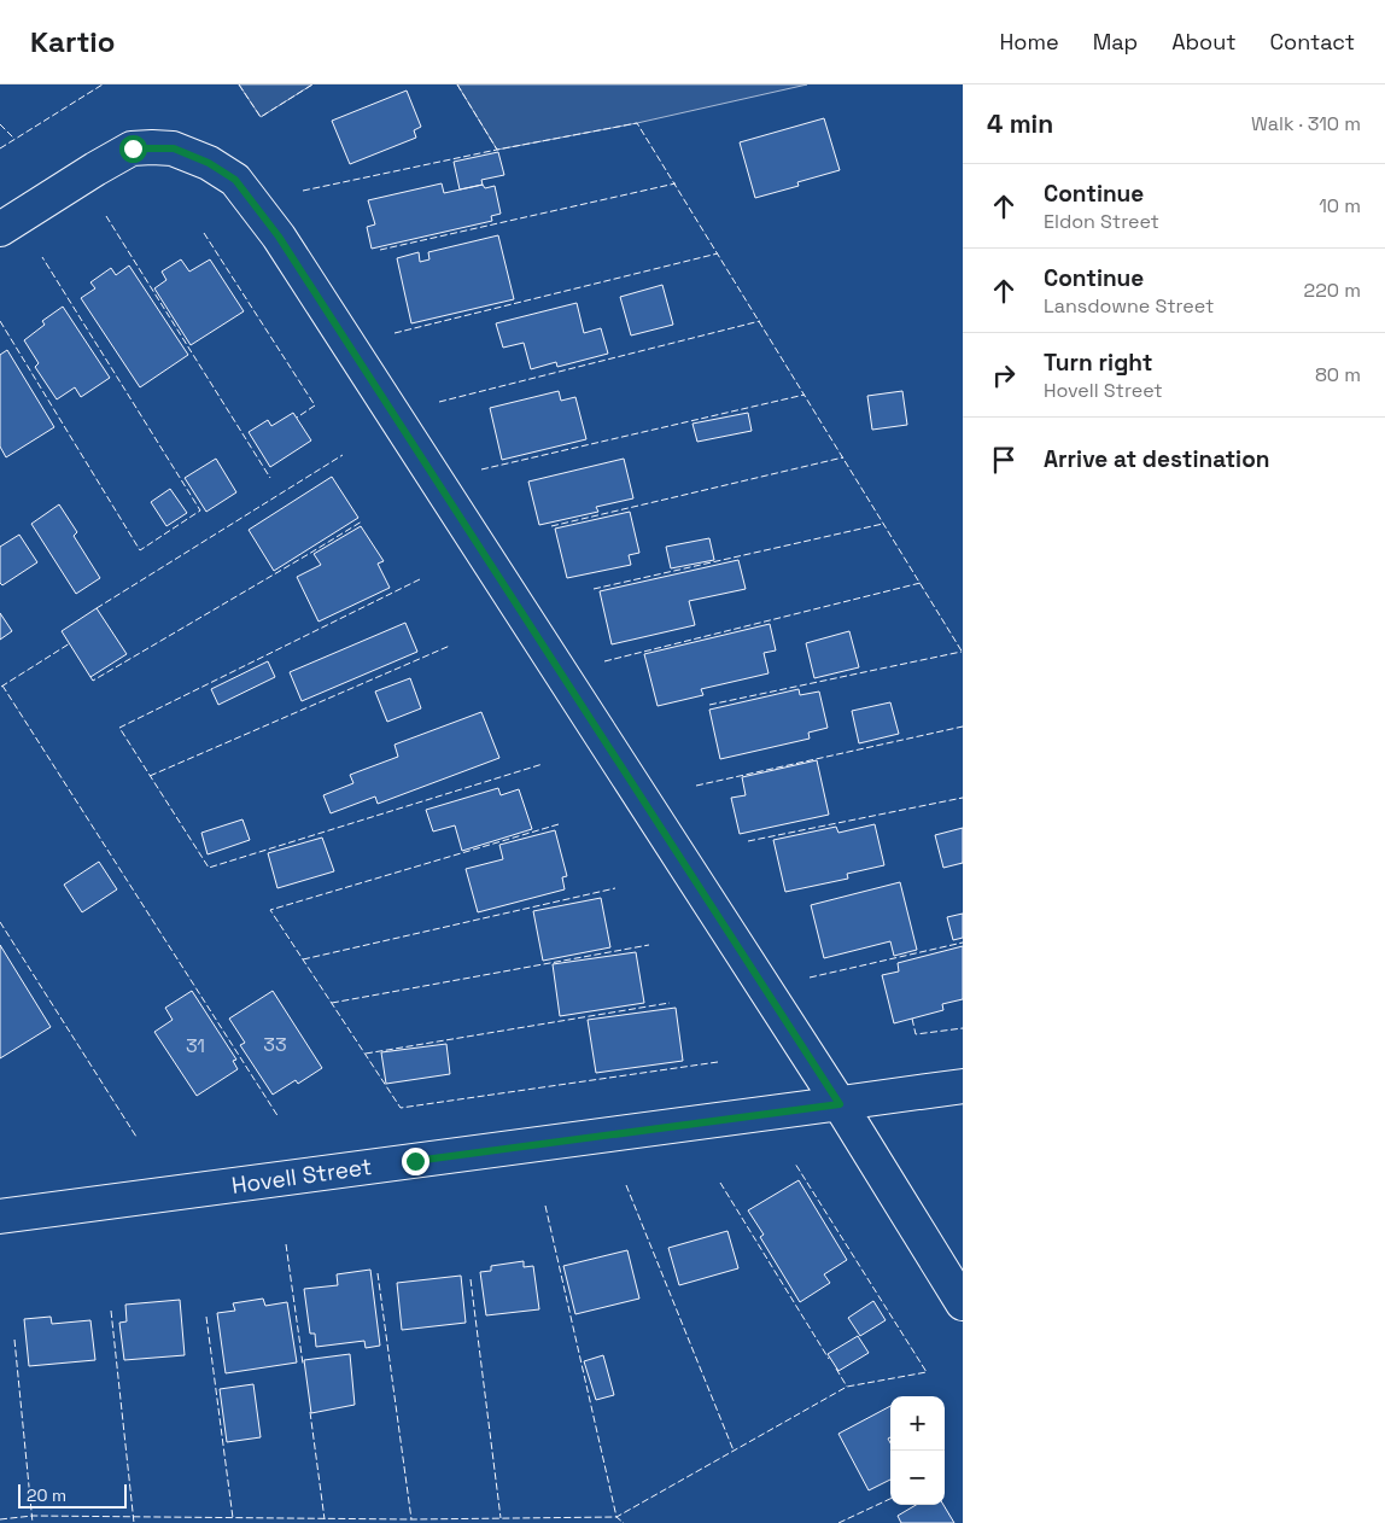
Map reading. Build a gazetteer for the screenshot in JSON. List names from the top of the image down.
{
  "streets": {
    "street": ["Hovell Street"]
  },
  "house_numbers": ["33", "31"],
  "scale_bar": "20 m",
  "page": {
    "header": "Kartio",
    "nav": [
      "Home",
      "Map",
      "About",
      "Contact"
    ],
    "heading": ["4 min", "Walk · 310 m"],
    "list": [
      ["Continue", "Eldon Street", "10 m"],
      ["Continue", "Lansdowne Street", "220 m"],
      ["Turn right", "Hovell Street", "80 m"],
      "Arrive at destination"
    ],
    "map_buttons": ["+", "−"],
    "scale": "20 m"
  }
}
